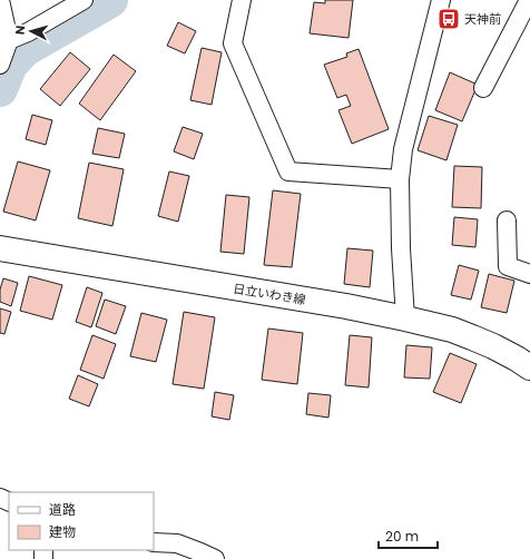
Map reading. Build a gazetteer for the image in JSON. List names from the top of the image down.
{
  "streets": {
    "main road": ["日立いわき線"]
  },
  "places": {
    "bus stop": ["天神前"]
  },
  "legend": ["道路", "建物"],
  "scale_bar": "20 m",
  "north": "left"
}
